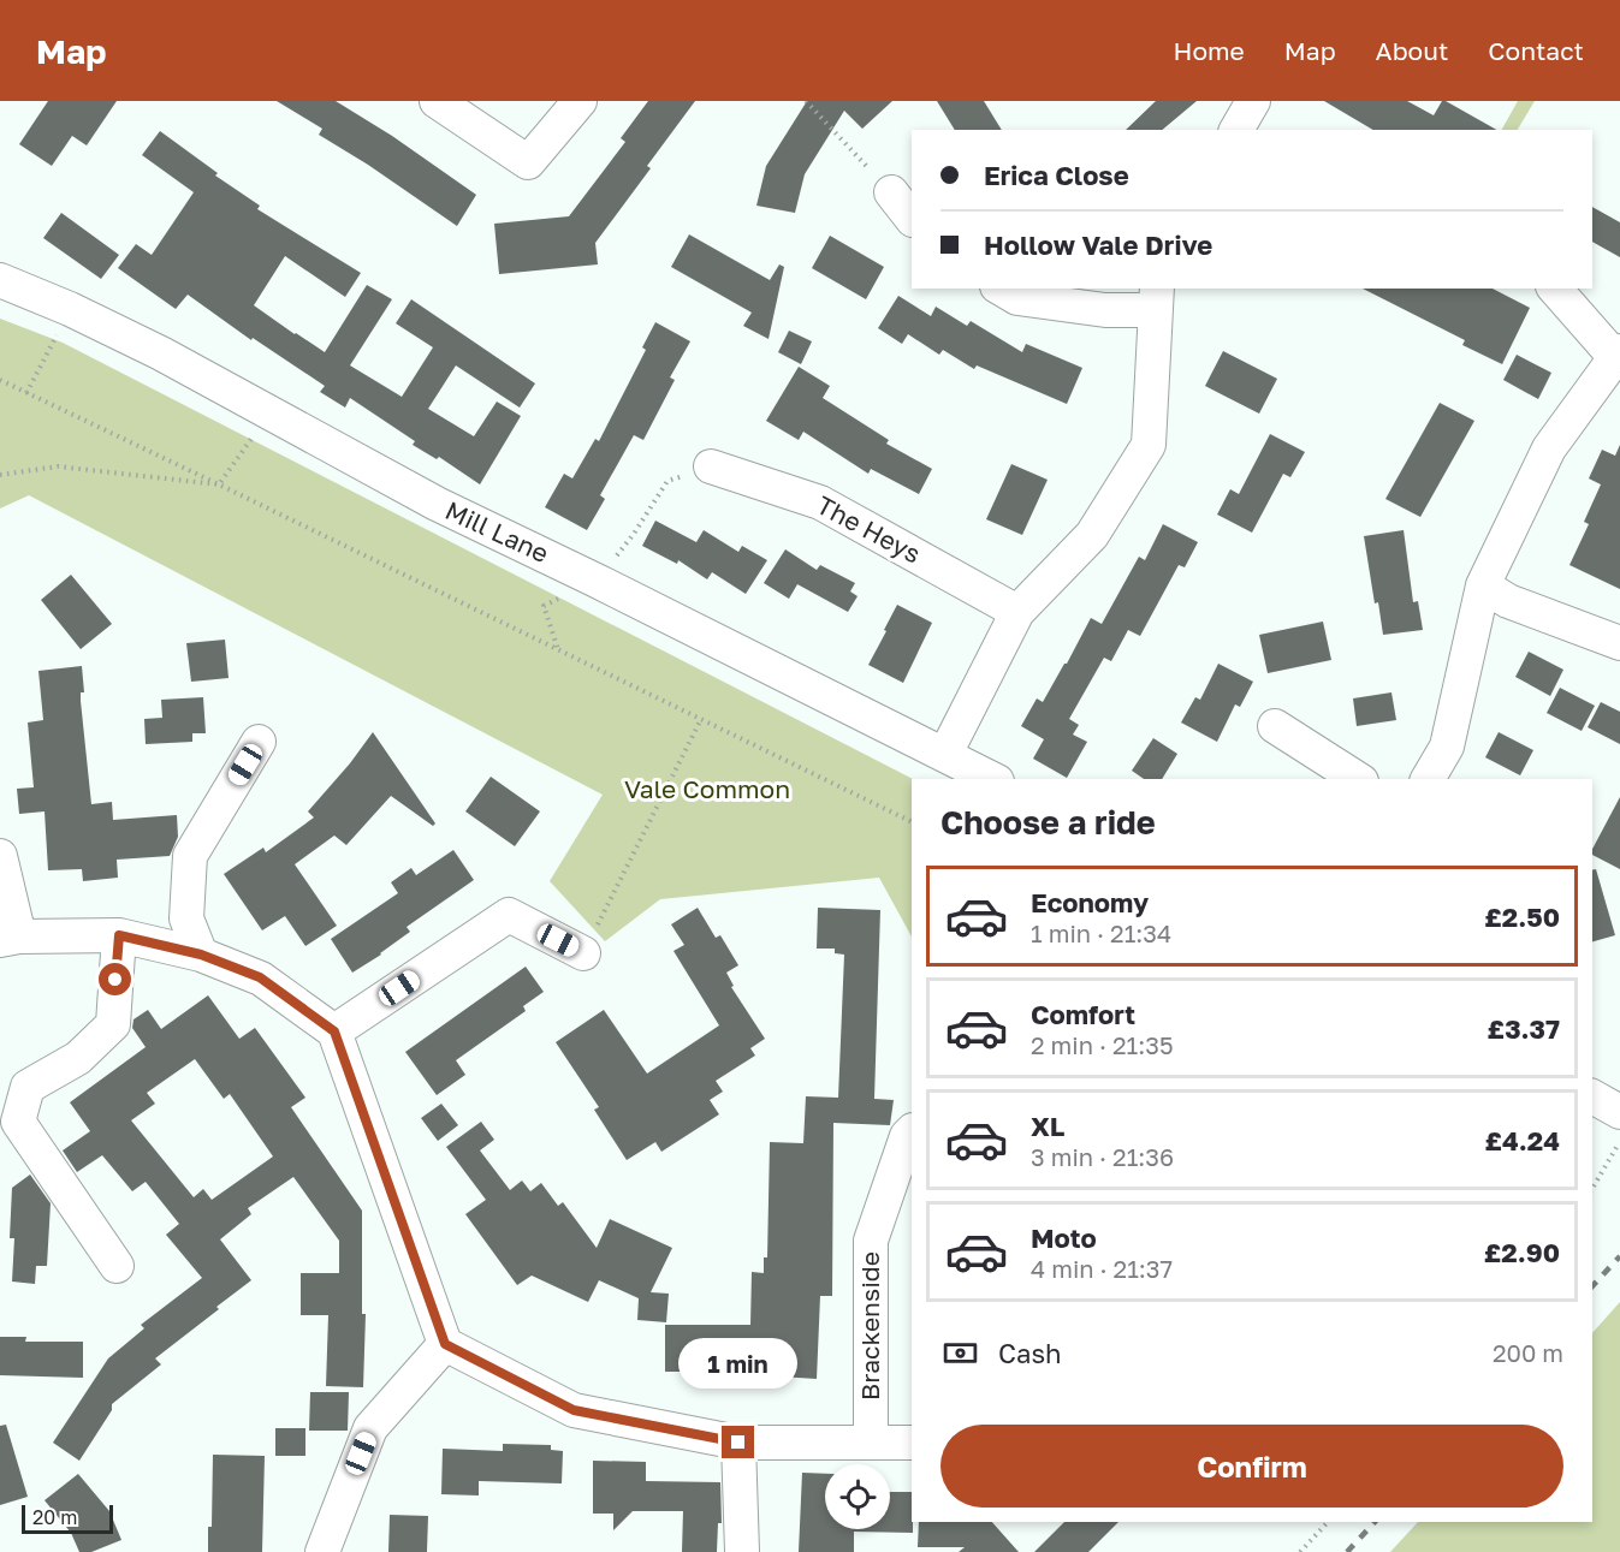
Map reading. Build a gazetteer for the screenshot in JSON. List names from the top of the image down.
{
  "streets": {
    "street": ["The Heys", "Mill Lane", "Brackenside"]
  },
  "parks": ["Vale Common"],
  "scale_bar": "20 m",
  "page": {
    "header": "Map",
    "nav": [
      "Home",
      "Map",
      "About",
      "Contact"
    ],
    "banner": ["Erica Close", "Hollow Vale Drive"],
    "heading": "Choose a ride",
    "list": [
      {
        "name": "Economy",
        "note": "1 min · 21:34",
        "value": "£2.50"
      },
      {
        "name": "Comfort",
        "note": "2 min · 21:35",
        "value": "£3.37"
      },
      {
        "name": "XL",
        "note": "3 min · 21:36",
        "value": "£4.24"
      },
      {
        "name": "Moto",
        "note": "4 min · 21:37",
        "value": "£2.90"
      }
    ],
    "pay": ["Cash", "200 m"],
    "bubble": "1 min",
    "buttons": "Confirm",
    "scale": "20 m"
  }
}
